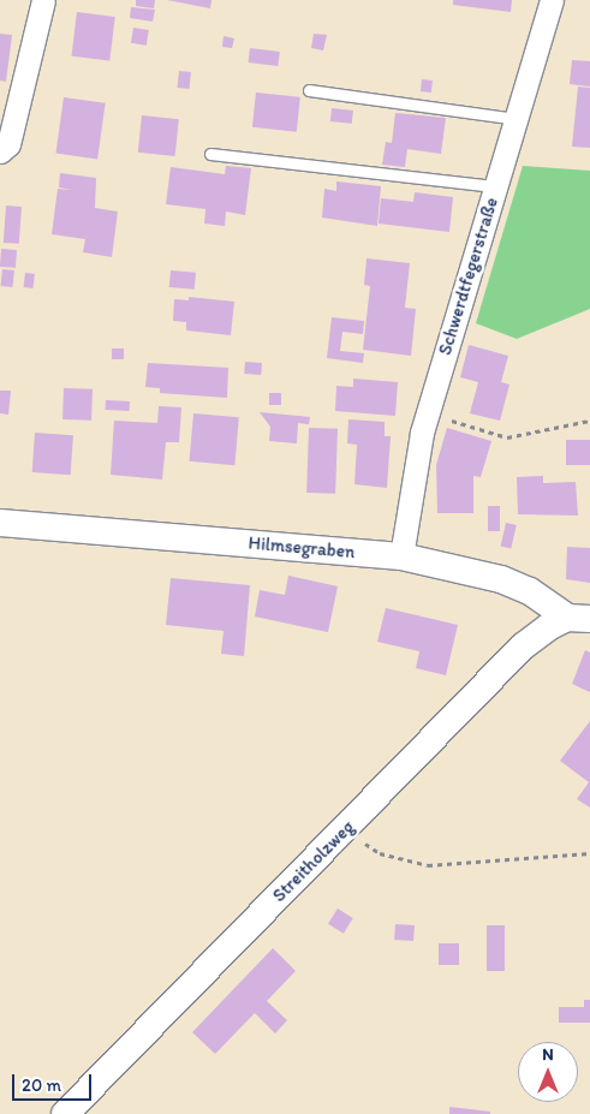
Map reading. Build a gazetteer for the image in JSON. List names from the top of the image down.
{
  "streets": {
    "street": ["Schwerdtfegerstraße", "Hilmsegraben", "Streitholzweg"]
  },
  "crossings": [
    ["Schwerdtfegerstraße", "Hilmsegraben"],
    ["Hilmsegraben", "Streitholzweg"]
  ],
  "scale_bar": "20 m",
  "north": "top"
}
